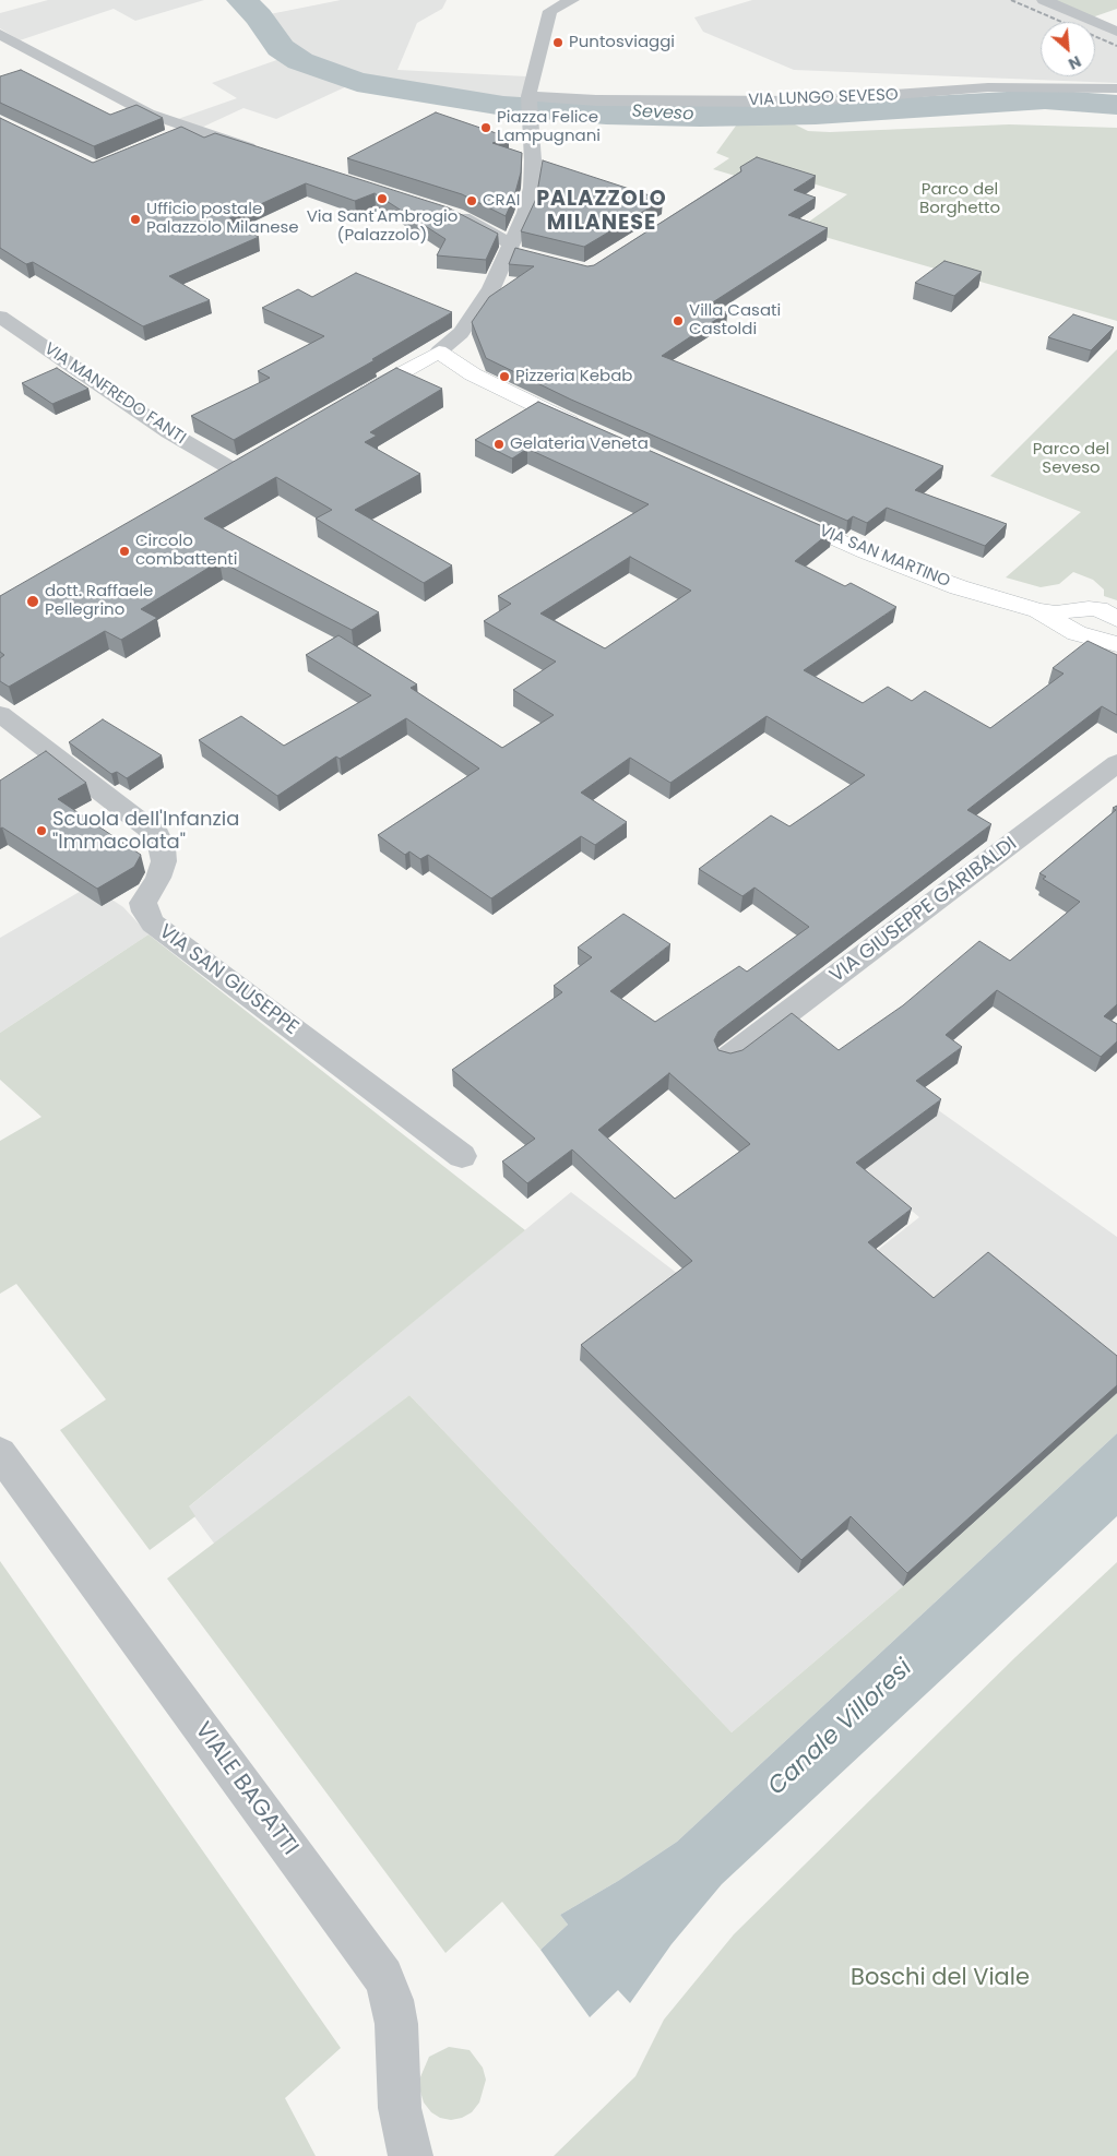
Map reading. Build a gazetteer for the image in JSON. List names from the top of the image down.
{
  "streets": {
    "street": [
      "VIA LUNGO SEVESO",
      "VIA MANFREDO FANTI",
      "VIA SAN MARTINO",
      "VIA GIUSEPPE GARIBALDI",
      "VIA SAN GIUSEPPE",
      "VIALE BAGATTI"
    ]
  },
  "districts": ["PALAZZOLO MILANESE"],
  "water": ["Seveso", "Canale Villoresi"],
  "parks": ["Parco del Borghetto", "Parco del Seveso", "Boschi del Viale"],
  "places": [
    "Puntosviaggi",
    "Piazza Felice Lampugnani",
    "Via Sant'Ambrogio (Palazzolo)",
    "CRAI",
    "Ufficio postale Palazzolo Milanese",
    "Villa Casati Castoldi",
    "Pizzeria Kebab",
    "Gelateria Veneta",
    "Circolo combattenti",
    "dott. Raffaele Pellegrino",
    "Scuola dell'Infanzia \"Immacolata\""
  ],
  "north": "bottom right"
}
